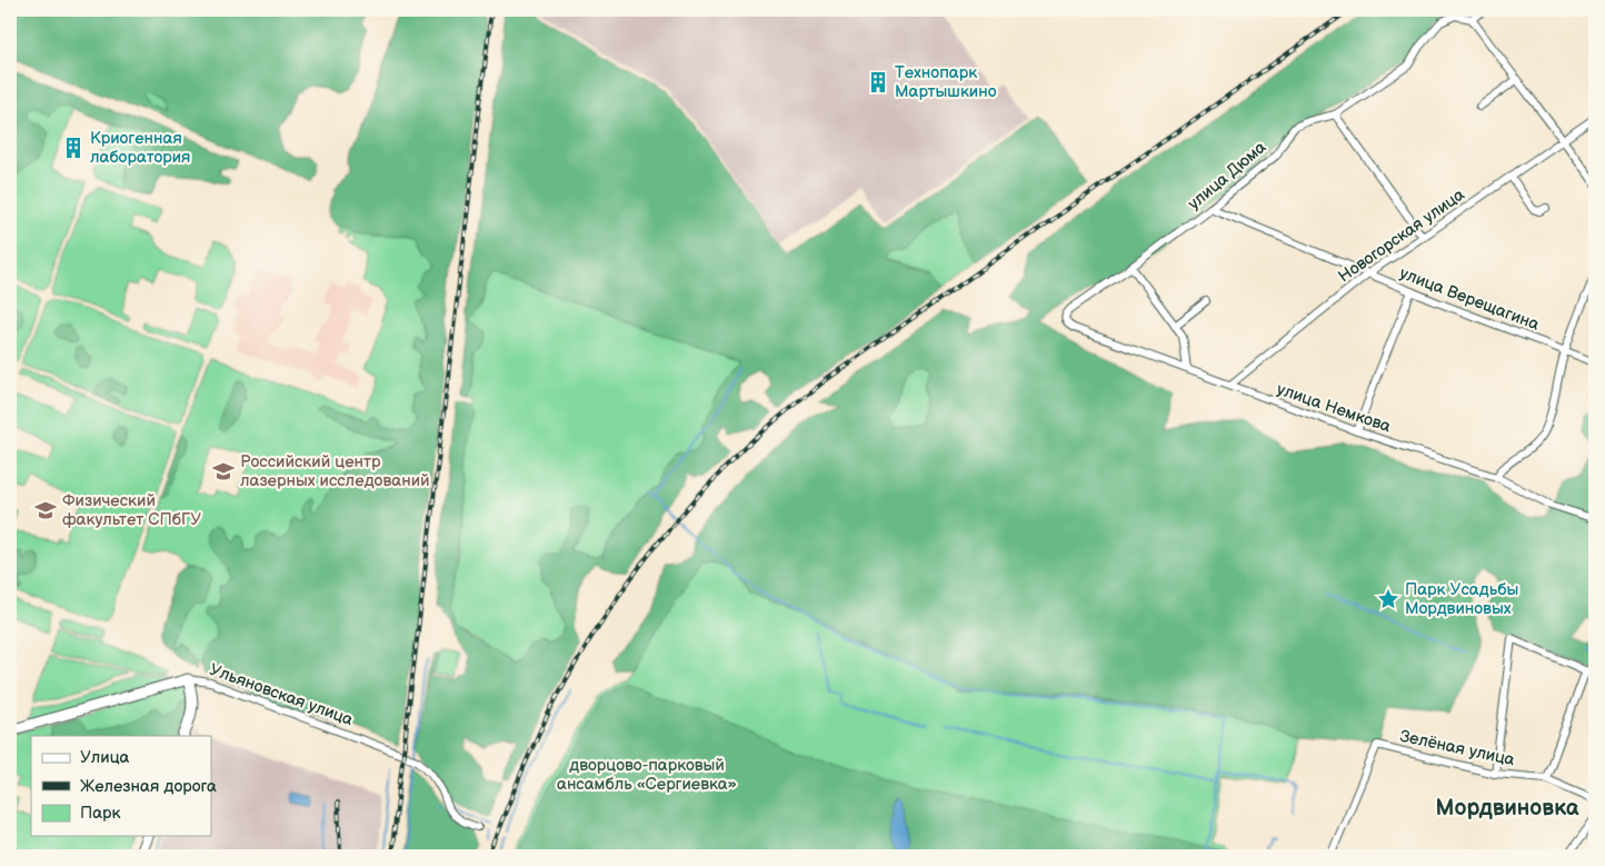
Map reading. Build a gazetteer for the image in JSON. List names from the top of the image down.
{
  "streets": {
    "street": [
      "улица Дюма",
      "Новогорская улица",
      "улица Верещагина",
      "улица Немкова",
      "Ульяновская улица",
      "Зелёная улица"
    ]
  },
  "crossings": [
    ["улица Дюма", "улица Верещагина"],
    ["улица Дюма", "улица Немкова"],
    ["Новогорская улица", "улица Верещагина"],
    ["Новогорская улица", "улица Немкова"]
  ],
  "districts": ["Мордвиновка"],
  "parks": ["дворцово-парковый ансамбль «Сергиевка»"],
  "places": {
    "building": ["Технопарк Мартышкино", "Криогенная лаборатория"],
    "school or university": ["Российский центр лазерных исследований", "Физический факультет СПбГУ"],
    "place": ["Парк Усадьбы Мордвиновых"]
  },
  "legend": ["Улица", "Железная дорога", "Парк"]
}
